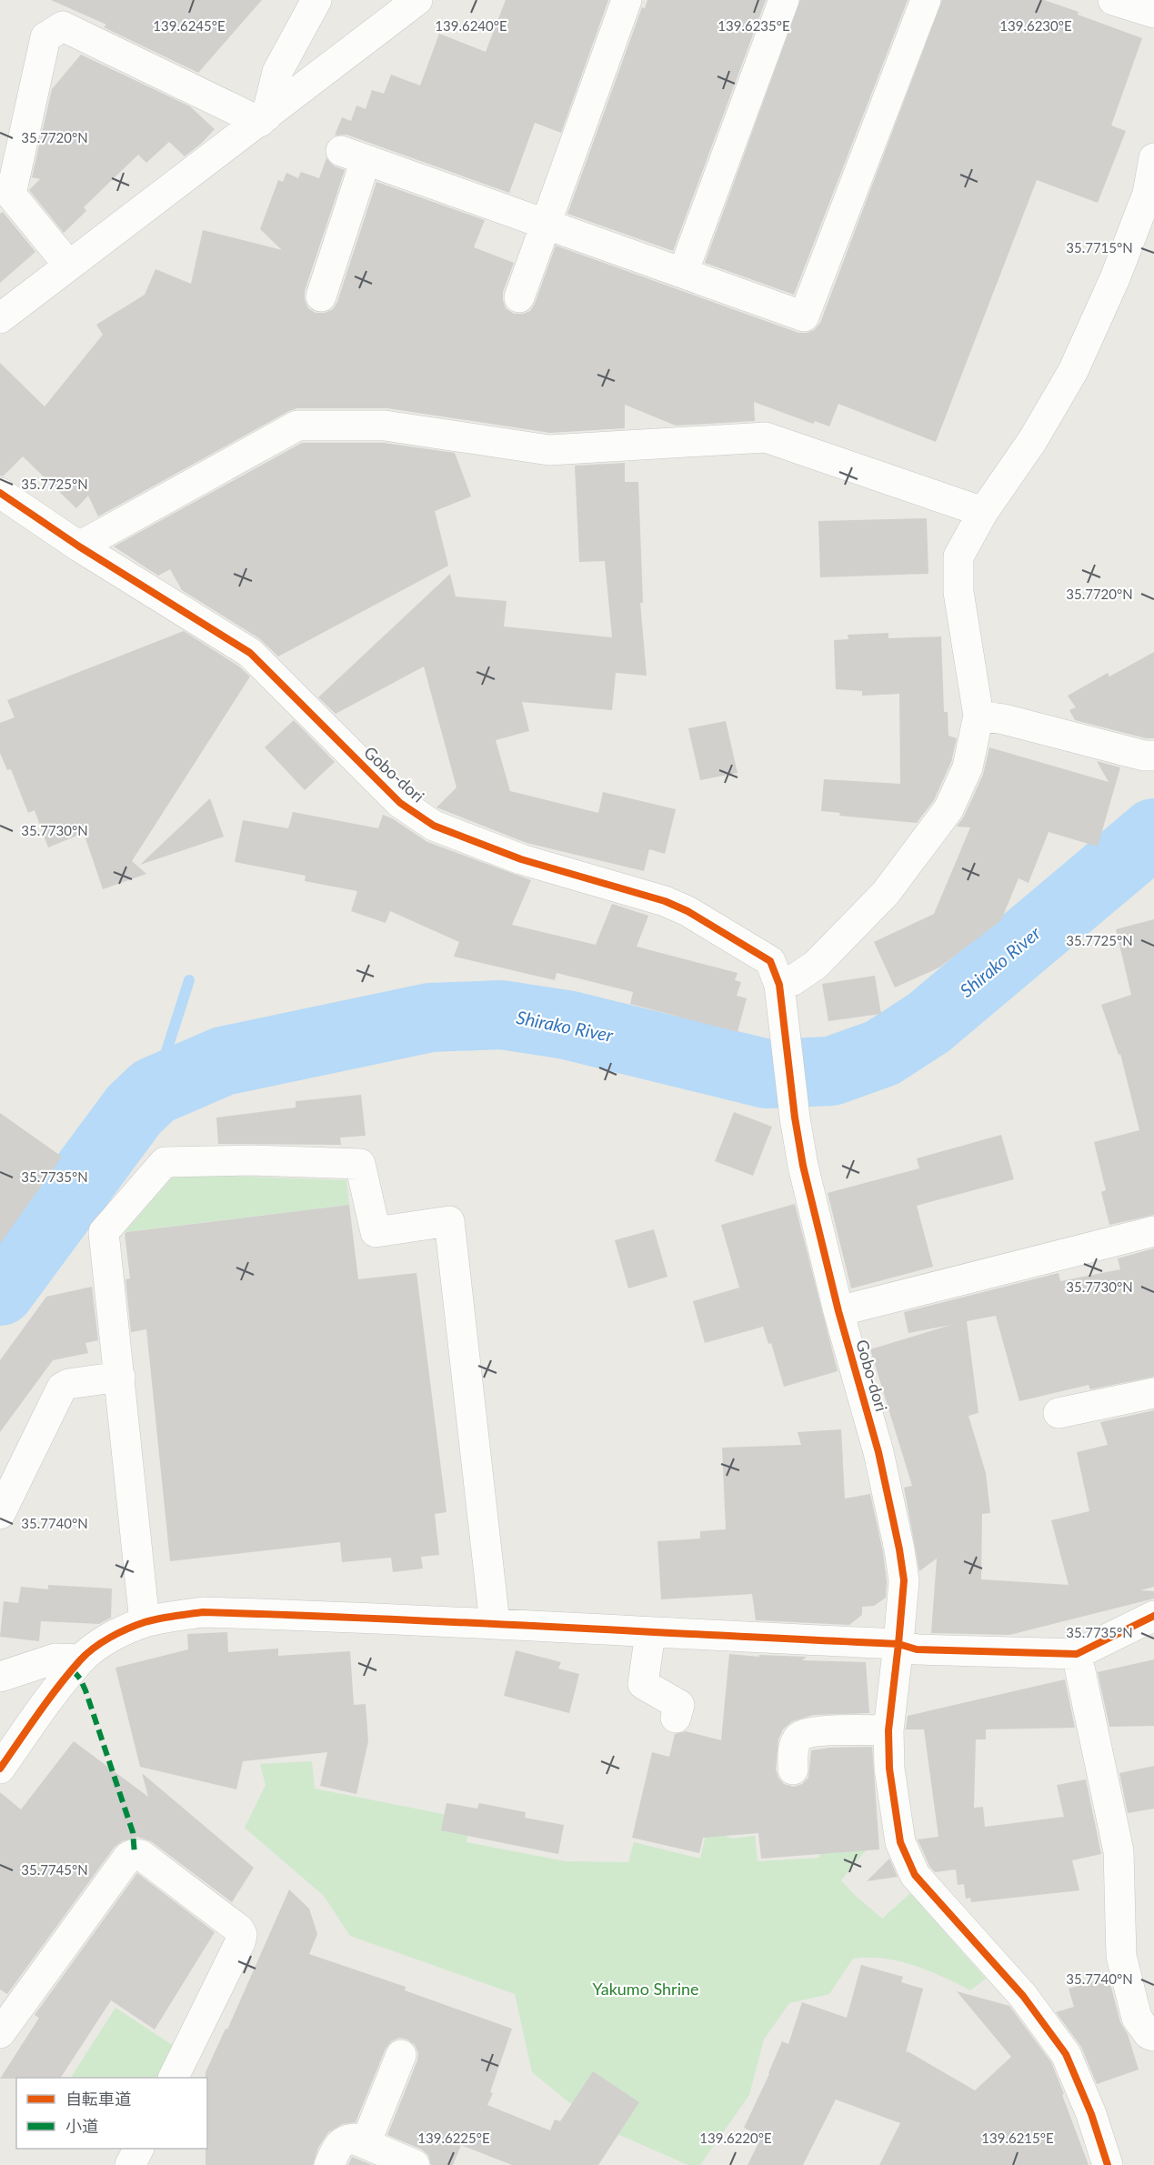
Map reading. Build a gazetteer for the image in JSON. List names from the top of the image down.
{
  "streets": {
    "street": ["Gobo-dori"]
  },
  "water": ["Shirako River"],
  "parks": ["Yakumo Shrine"],
  "legend": ["自転車道", "小道"],
  "coordinates": [
    "139.6245°E",
    "139.6240°E",
    "139.6235°E",
    "139.6230°E",
    "35.7720°N",
    "35.7715°N",
    "35.7725°N",
    "35.7730°N",
    "35.7735°N",
    "35.7740°N",
    "35.7745°N",
    "139.6225°E",
    "139.6220°E",
    "139.6215°E"
  ]
}
